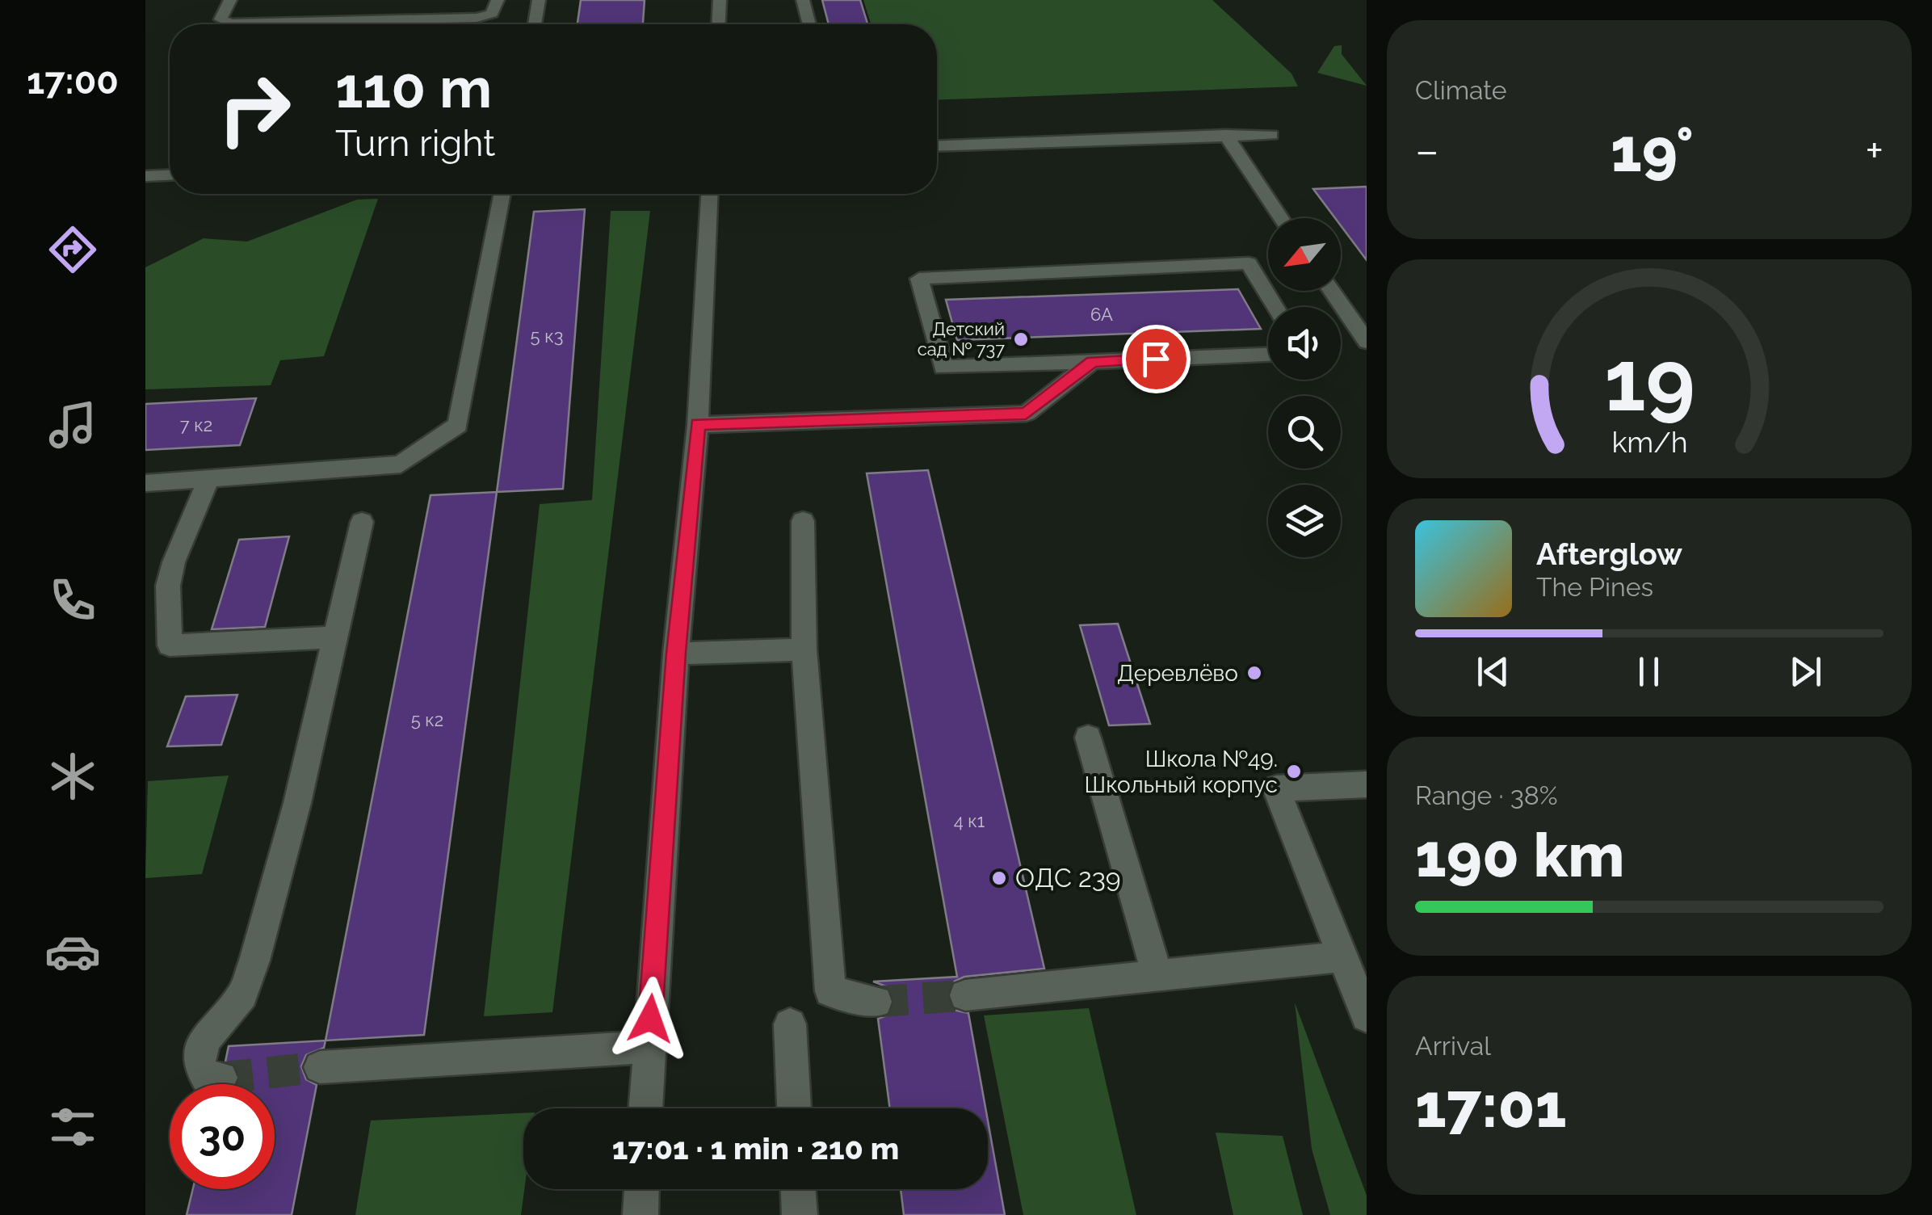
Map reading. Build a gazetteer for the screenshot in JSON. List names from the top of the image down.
{
  "places": [
    "Детский сад № 737",
    "Деревлёво",
    "Школа №49. Школьный корпус",
    "ОДС 239"
  ],
  "house_numbers": [
    "6А",
    "5 к3",
    "7 к2",
    "5 к2",
    "4 к1"
  ],
  "north": "bottom left",
  "page": {
    "tabs": "17:00",
    "tile": [
      "Climate",
      ["Range · 38%", "190 km"],
      ["Arrival", "17:01"]
    ],
    "turn": ["110 m", "Turn right"],
    "heat": ["−", "19°", "+"],
    "song": ["Afterglow", "The Pines"],
    "limit": "30",
    "trip": "17:01 · 1 min · 210 m",
    "gauge": ["19", "km/h"]
  }
}
